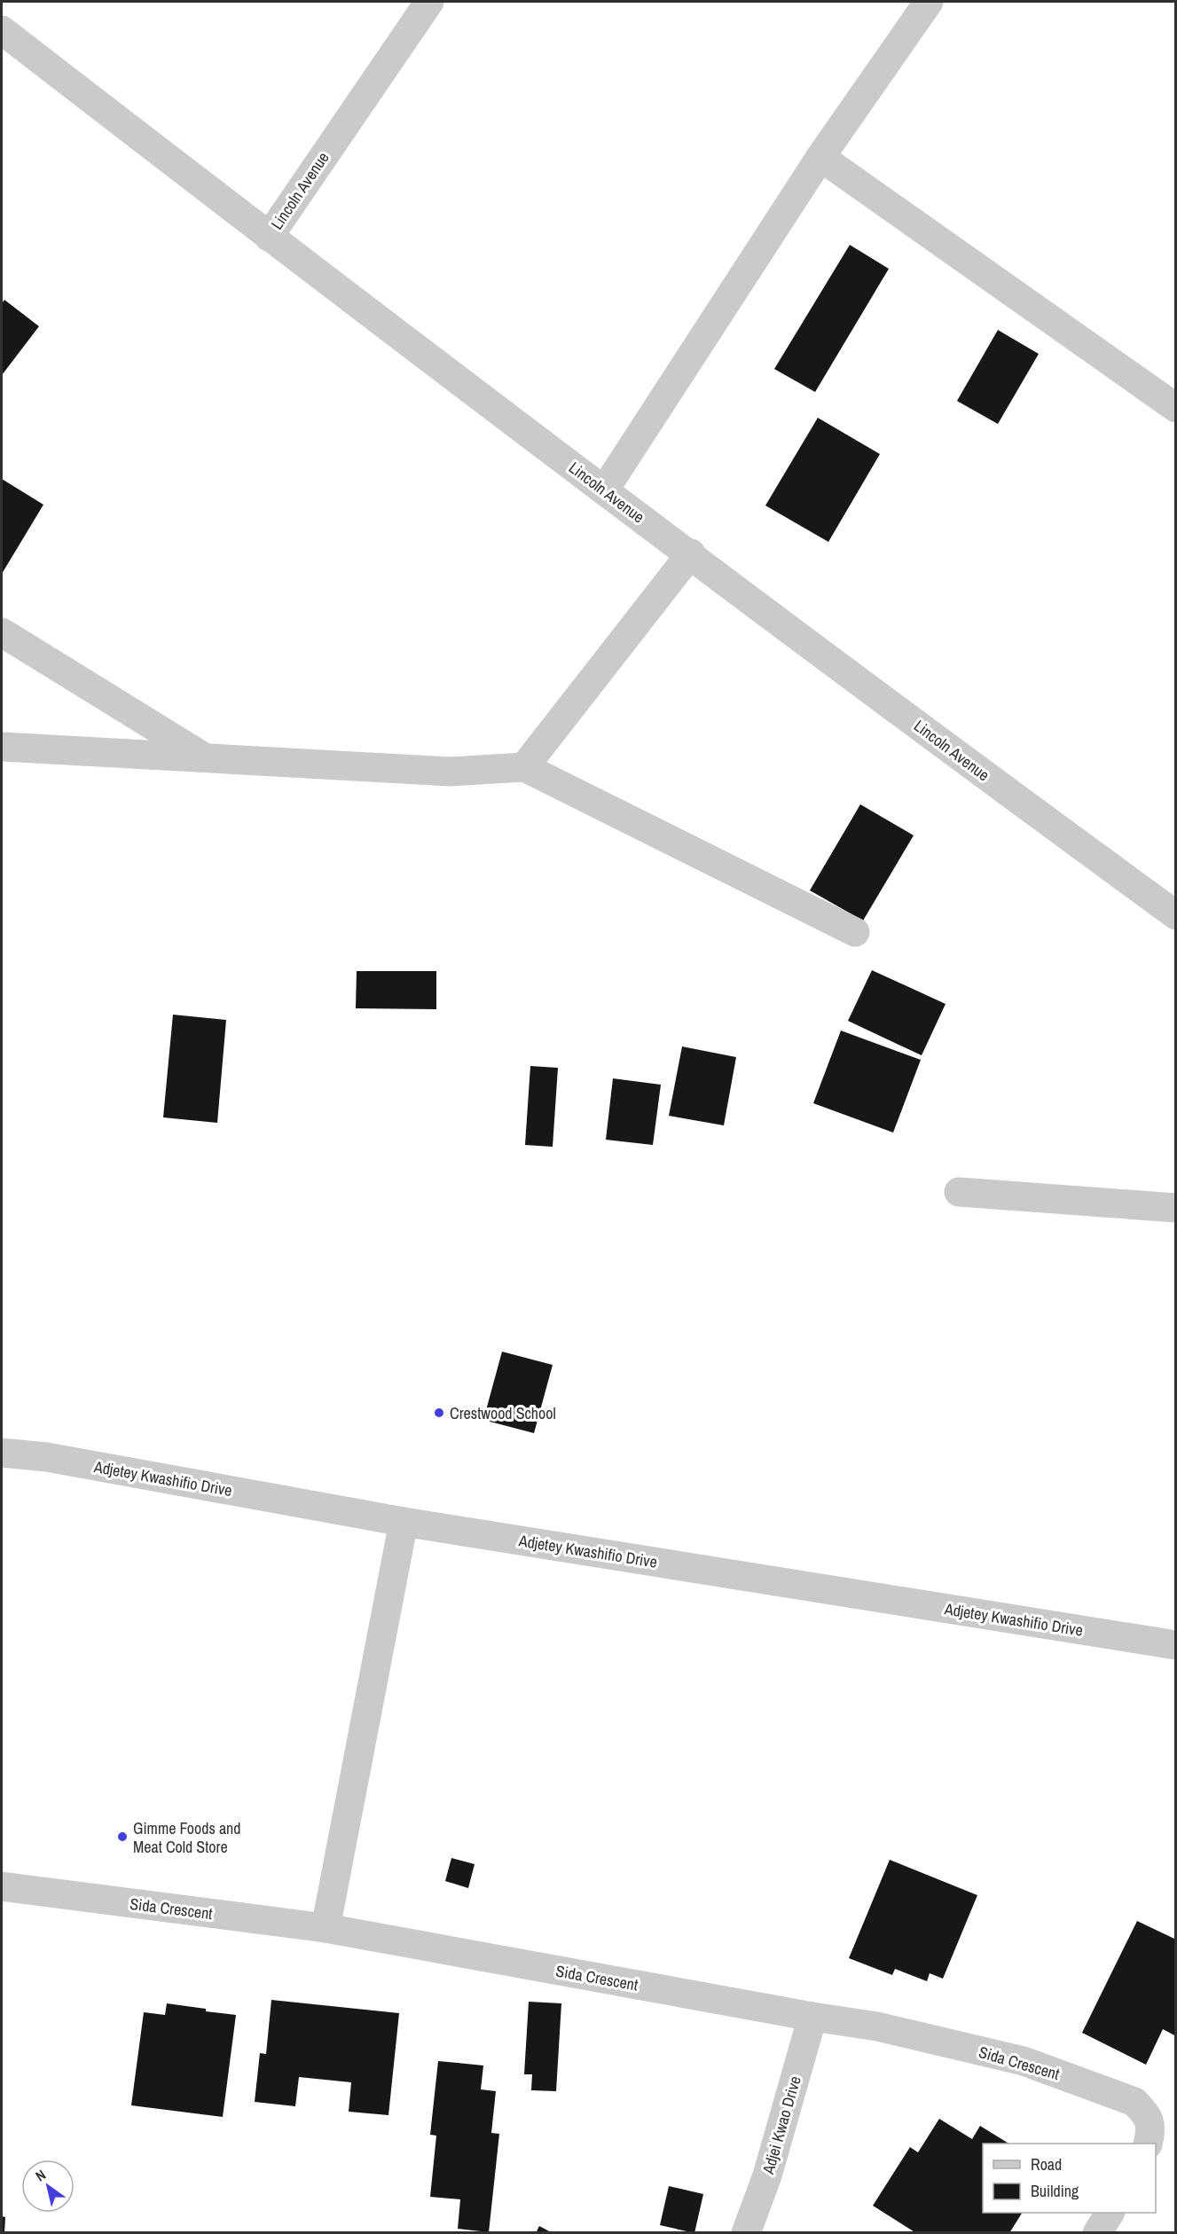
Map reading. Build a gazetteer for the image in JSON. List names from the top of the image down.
{
  "streets": {
    "street": [
      "Lincoln Avenue",
      "Adjetey Kwashifio Drive",
      "Sida Crescent",
      "Adjei Kwao Drive"
    ]
  },
  "crossings": [
    ["Sida Crescent", "Adjei Kwao Drive"]
  ],
  "places": ["Crestwood School", "Gimme Foods and Meat Cold Store"],
  "legend": ["Road", "Building"],
  "north": "top left"
}
